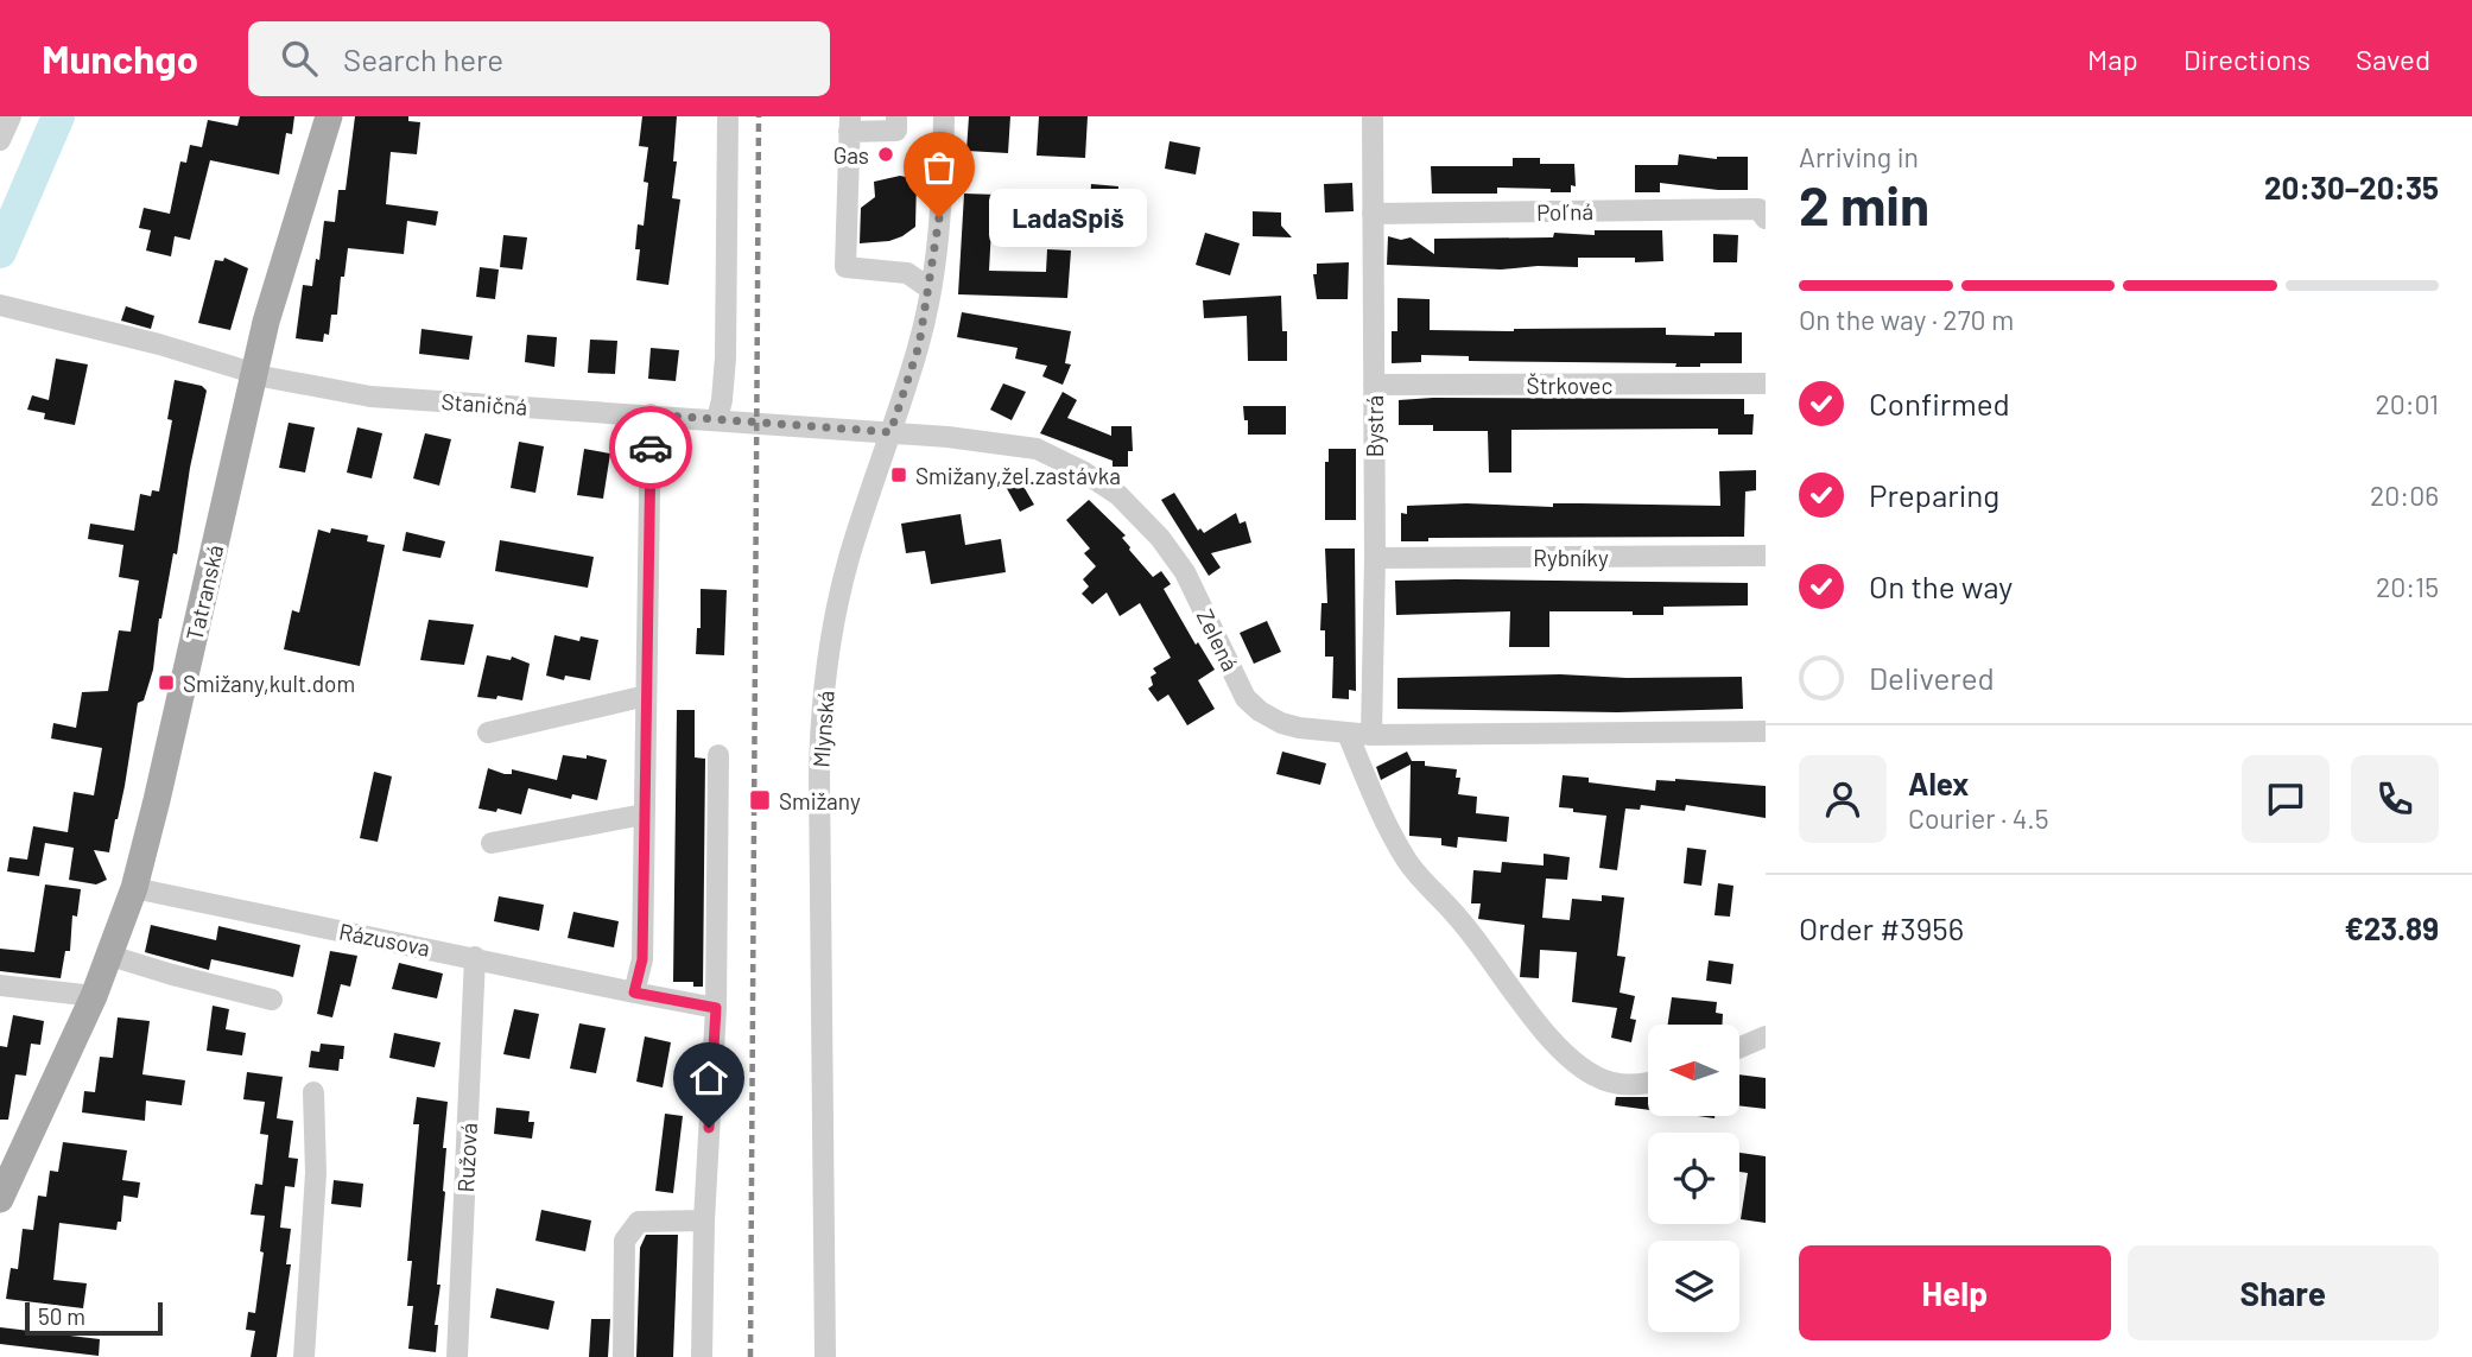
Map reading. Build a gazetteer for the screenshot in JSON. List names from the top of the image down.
{
  "streets": {
    "main road": ["Tatranská"],
    "street": [
      "Poľná",
      "Štrkovec",
      "Staničná",
      "Bystrá",
      "Rybníky",
      "Zelená",
      "Mlynská",
      "Rázusova",
      "Ružová"
    ]
  },
  "crossings": [
    ["Poľná", "Bystrá"],
    ["Štrkovec", "Bystrá"],
    ["Staničná", "Tatranská"],
    ["Staničná", "Zelená"],
    ["Bystrá", "Rybníky"],
    ["Bystrá", "Zelená"],
    ["Tatranská", "Rázusova"],
    ["Zelená", "Mlynská"],
    ["Rázusova", "Ružová"]
  ],
  "places": {
    "other": ["Gas", "LadaSpiš"],
    "transit": ["Smižany,žel.zastávka", "Smižany,kult.dom", "Smižany"]
  },
  "scale_bar": "50 m",
  "north": "left",
  "page": {
    "header": "Munchgo",
    "search": "Search here",
    "nav": ["Map", "Directions", "Saved"],
    "heading": ["2 min", "Arriving in", "20:30–20:35"],
    "panel": [
      "Alex",
      "Courier · 4.5",
      "Order #3956",
      "€23.89"
    ],
    "bubble": "LadaSpiš",
    "bar": "On the way · 270 m",
    "list": [
      ["Confirmed", "20:01"],
      ["Preparing", "20:06"],
      ["On the way", "20:15"],
      "Delivered"
    ],
    "buttons": ["Help", "Share"],
    "scale": "50 m"
  }
}
